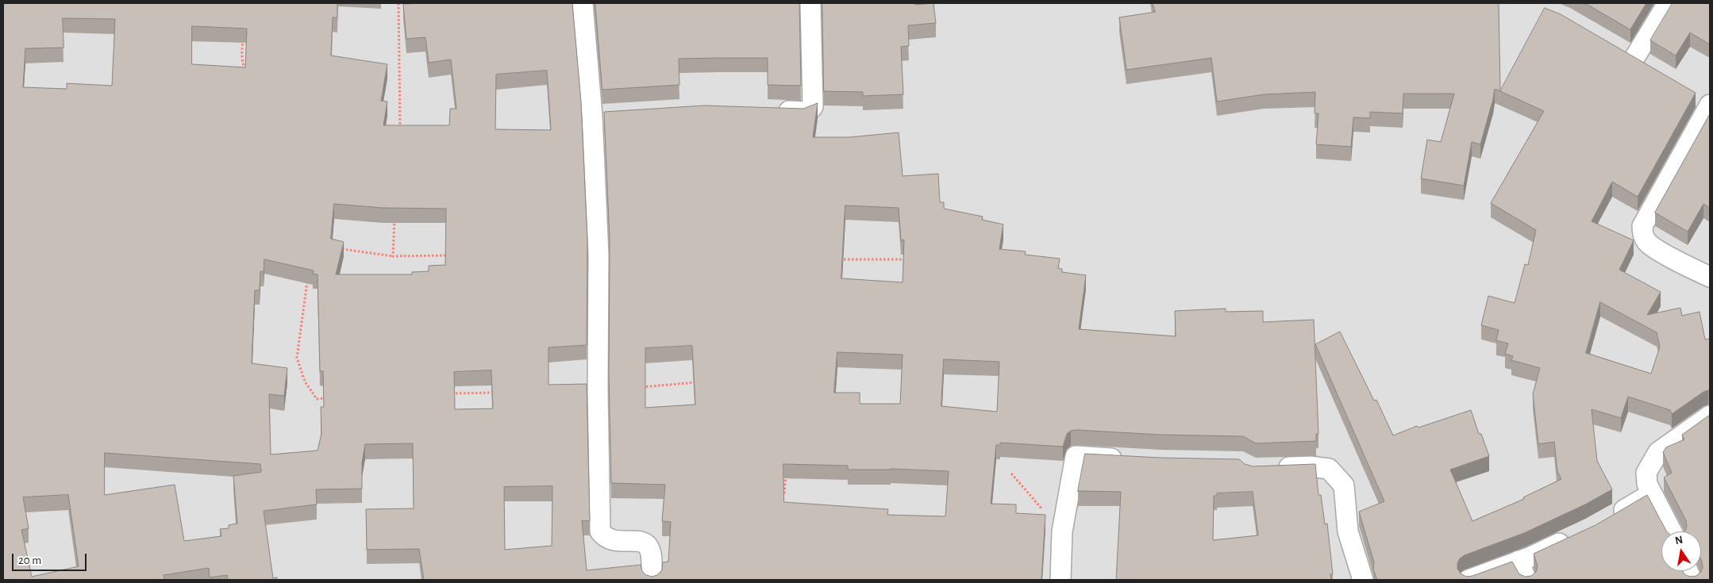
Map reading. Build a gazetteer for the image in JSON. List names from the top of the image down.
{
  "scale_bar": "20 m",
  "north": "top"
}
